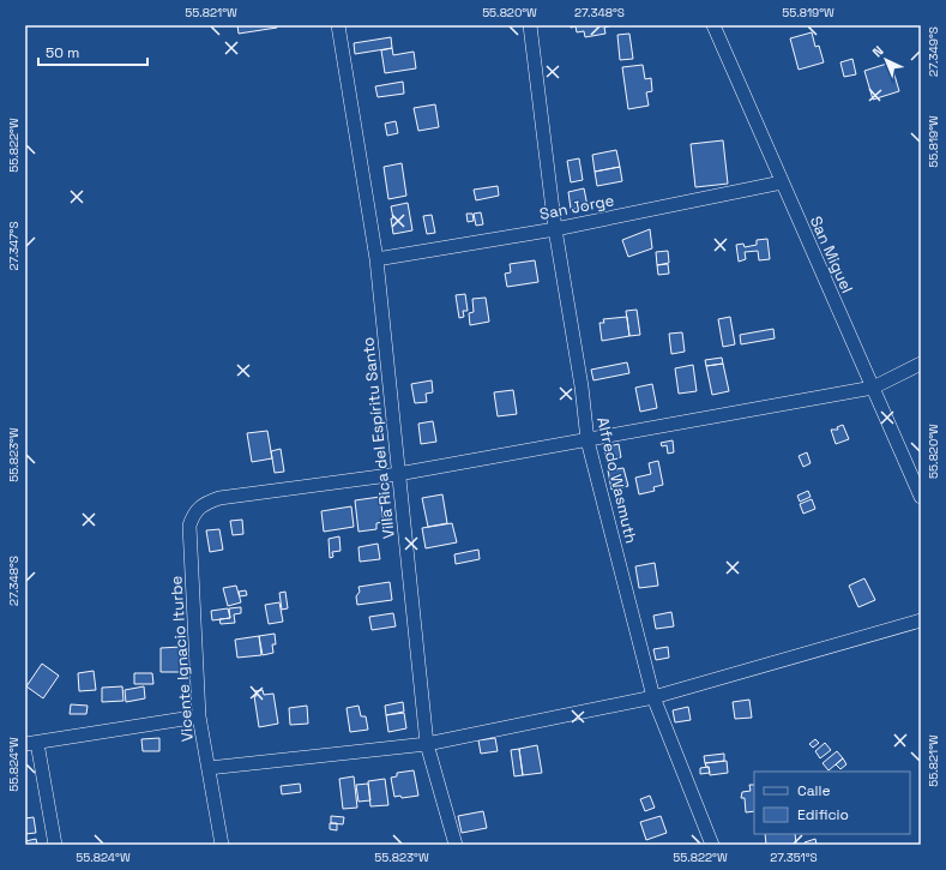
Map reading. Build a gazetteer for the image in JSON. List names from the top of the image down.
{
  "streets": {
    "street": [
      "San Jorge",
      "San Miguel",
      "Villa Rica del Espíritu Santo",
      "Alfredo Wasmuth",
      "Vicente Ignacio Iturbe"
    ]
  },
  "crossings": [
    ["San Jorge", "San Miguel"],
    ["San Jorge", "Villa Rica del Espíritu Santo"],
    ["San Jorge", "Alfredo Wasmuth"],
    ["Villa Rica del Espíritu Santo", "Vicente Ignacio Iturbe"]
  ],
  "legend": ["Calle", "Edificio"],
  "scale_bar": "50 m",
  "north": "top left",
  "coordinates": [
    "55.821°W",
    "55.820°W",
    "27.348°S",
    "55.819°W",
    "27.349°S",
    "55.822°W",
    "27.347°S",
    "55.823°W",
    "55.824°W",
    "27.351°S"
  ]
}
